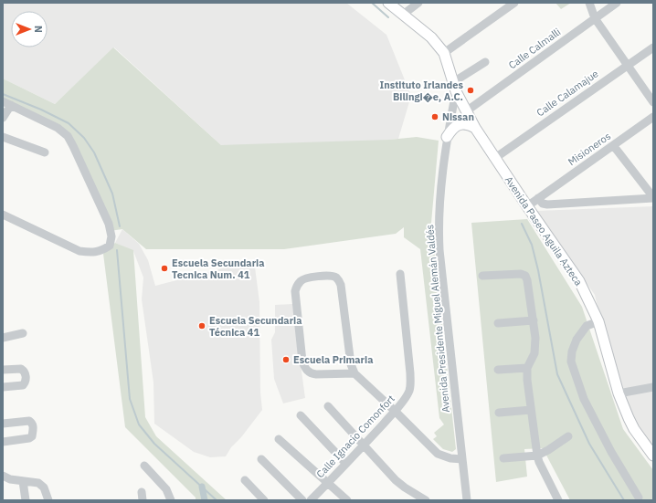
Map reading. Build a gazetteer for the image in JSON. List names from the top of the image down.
{
  "streets": {
    "main road": ["Avenida Paseo Aguila Azteca"],
    "street": [
      "Calle Calmalli",
      "Calle Calamajue",
      "Misioneros",
      "Avenida Presidente Miguel Alemán Valdés",
      "Calle Ignacio Comonfort"
    ]
  },
  "crossings": [
    ["Calle Calmalli", "Avenida Paseo Aguila Azteca"],
    ["Calle Calamajue", "Avenida Paseo Aguila Azteca"],
    ["Misioneros", "Avenida Paseo Aguila Azteca"],
    ["Avenida Paseo Aguila Azteca", "Avenida Presidente Miguel Alemán Valdés"]
  ],
  "places": [
    "Instituto Irlandes Bilingi�e, A.C.",
    "Nissan",
    "Escuela Secundaria Tecnica Num. 41",
    "Escuela Secundaria Técnica 41",
    "Escuela Primaria"
  ],
  "north": "right"
}
